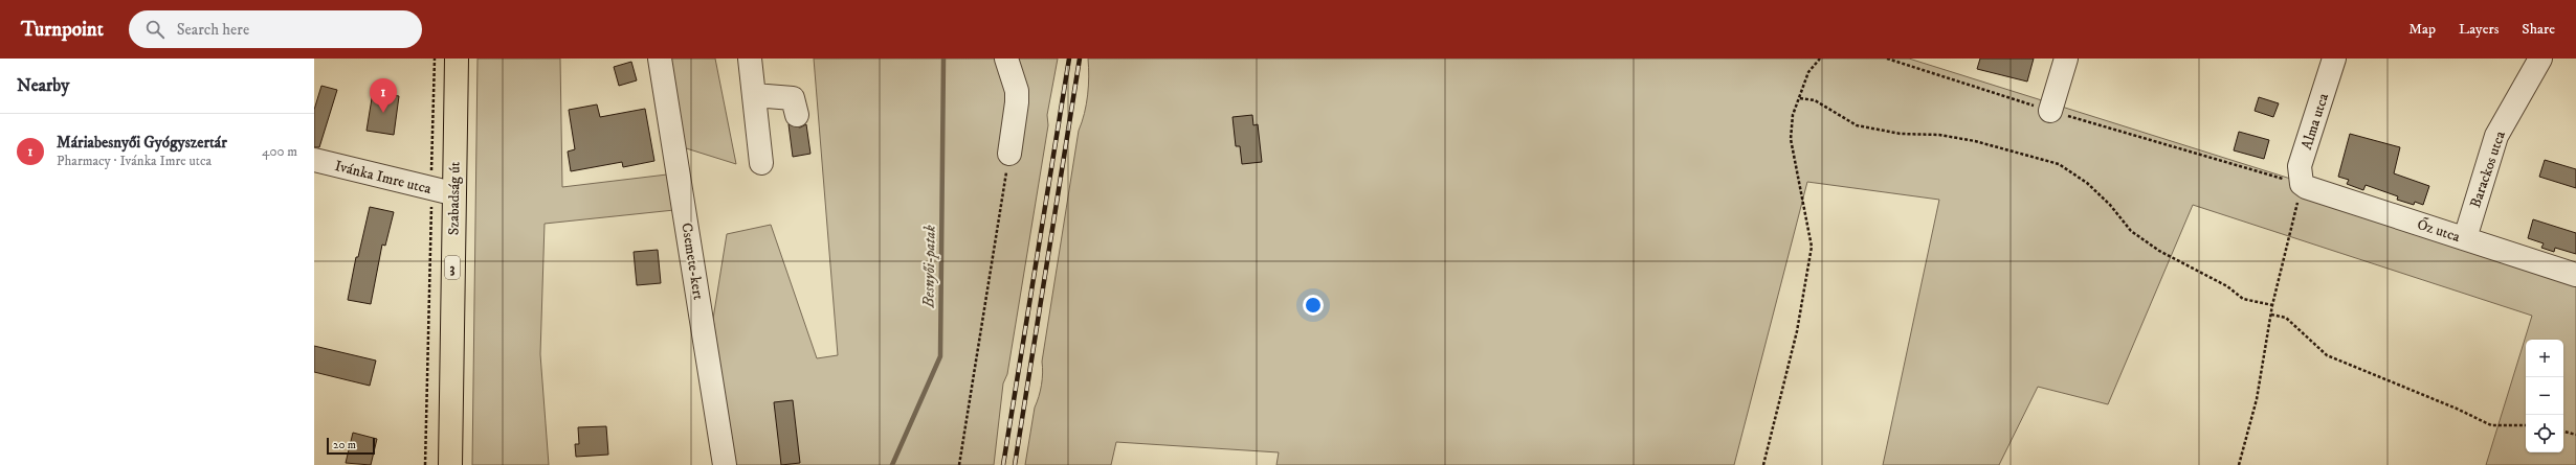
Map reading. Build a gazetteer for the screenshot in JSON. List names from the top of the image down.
{
  "streets": {
    "main road": ["Szabadság út", "3"],
    "street": [
      "Alma utca",
      "Barackos utca",
      "Ivánka Imre utca",
      "Őz utca",
      "Csemete-kert"
    ]
  },
  "crossings": [
    ["Alma utca", "Őz utca"],
    ["Barackos utca", "Őz utca"],
    ["Ivánka Imre utca", "Szabadság út"]
  ],
  "water": ["Besnyői-patak"],
  "scale_bar": "20 m",
  "page": {
    "header": "Turnpoint",
    "search": "Search here",
    "nav": ["Map", "Layers", "Share"],
    "heading": "Nearby",
    "pins": "1",
    "list": [
      {
        "mark": "1",
        "name": "Máriabesnyői Gyógyszertár",
        "note": "Pharmacy · Ivánka Imre utca",
        "value": "400 m"
      }
    ],
    "map_buttons": ["+", "−"],
    "scale": "20 m"
  }
}
